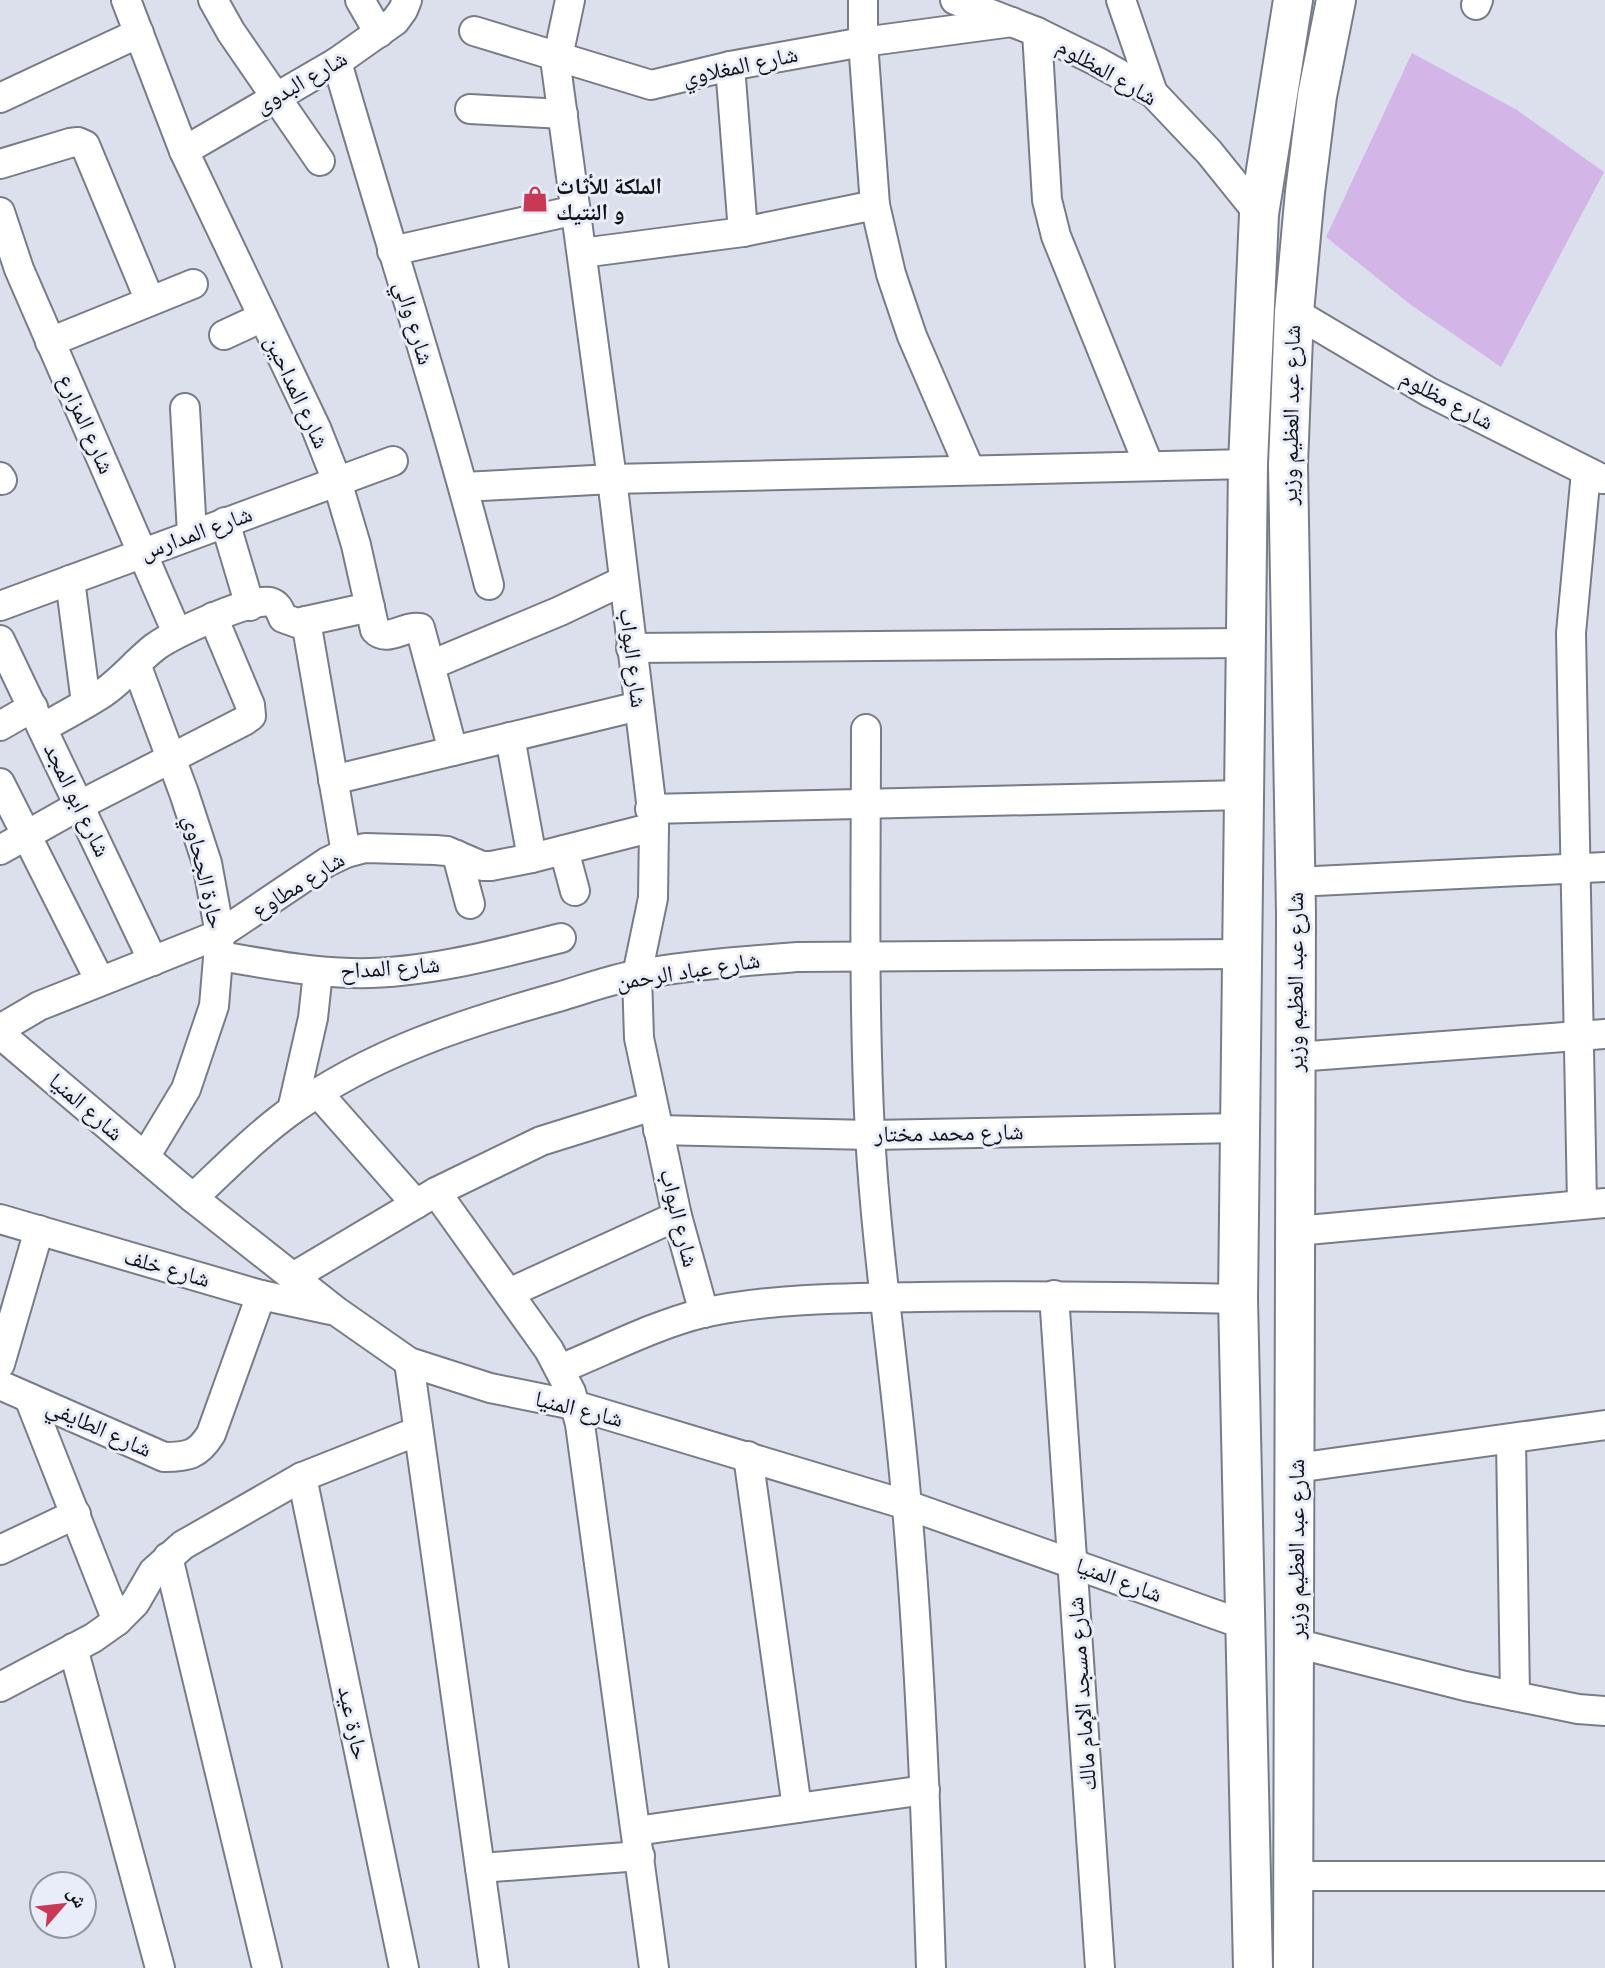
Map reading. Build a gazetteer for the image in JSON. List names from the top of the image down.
{
  "streets": {
    "street": [
      "شارع المغلاوي",
      "شارع المظلوم",
      "شارع البدوى",
      "شارع والي",
      "شارع المداحين",
      "شارع مظلوم",
      "شارع عبد العظيم وزير",
      "شارع المزارع",
      "شارع المدارس",
      "شارع البواب",
      "شارع ابو المجد",
      "حارة الجحاوي",
      "شارع مطاوع",
      "شارع المداح",
      "شارع عباد الرحمن",
      "شارع المنيا",
      "شارع محمد مختار",
      "شارع خلف",
      "شارع الطايفي",
      "شارع مسجد الإمام مالك",
      "حارة عيد"
    ]
  },
  "crossings": [
    ["شارع المغلاوي", "شارع المظلوم"],
    ["شارع المغلاوي", "شارع البواب"],
    ["شارع المظلوم", "شارع عبد العظيم وزير"],
    ["شارع البدوى", "شارع والي"],
    ["شارع البدوى", "شارع المداحين"],
    ["شارع المداحين", "شارع المدارس"],
    ["شارع مظلوم", "شارع عبد العظيم وزير"],
    ["شارع عبد العظيم وزير", "شارع مطاوع"],
    ["شارع عبد العظيم وزير", "شارع عباد الرحمن"],
    ["شارع عبد العظيم وزير", "شارع المنيا"],
    ["شارع عبد العظيم وزير", "شارع محمد مختار"],
    ["شارع المزارع", "شارع المدارس"],
    ["شارع البواب", "شارع مطاوع"],
    ["شارع البواب", "شارع عباد الرحمن"],
    ["شارع البواب", "شارع محمد مختار"],
    ["شارع ابو المجد", "شارع مطاوع"],
    ["حارة الجحاوي", "شارع مطاوع"],
    ["حارة الجحاوي", "شارع المداح"],
    ["حارة الجحاوي", "شارع المنيا"],
    ["شارع مطاوع", "شارع المداح"],
    ["شارع عباد الرحمن", "شارع المنيا"],
    ["شارع المنيا", "شارع محمد مختار"],
    ["شارع المنيا", "شارع خلف"],
    ["شارع المنيا", "شارع مسجد الإمام مالك"],
    ["شارع خلف", "شارع الطايفي"]
  ],
  "places": {
    "shop": ["الملكة للأثاث و النتيك"]
  },
  "north": "top right"
}
